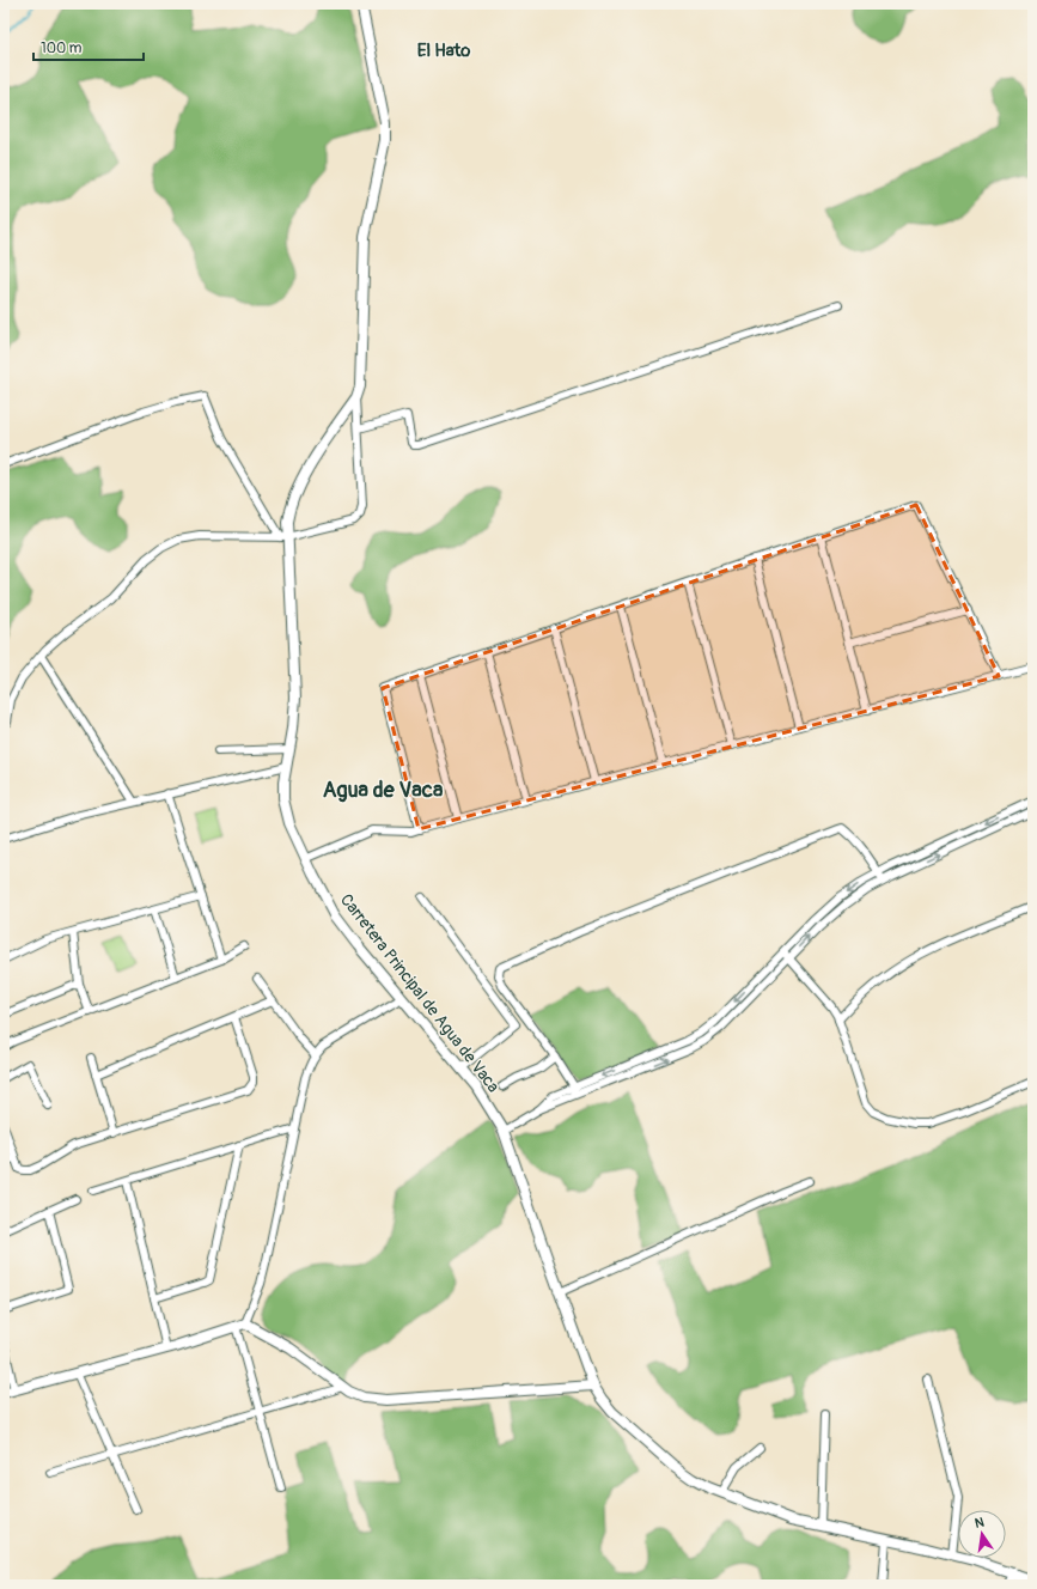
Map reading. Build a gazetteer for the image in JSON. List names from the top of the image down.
{
  "streets": {
    "street": ["Carretera Principal de Agua de Vaca"]
  },
  "districts": ["El Hato", "Agua de Vaca"],
  "scale_bar": "100 m",
  "north": "top"
}
